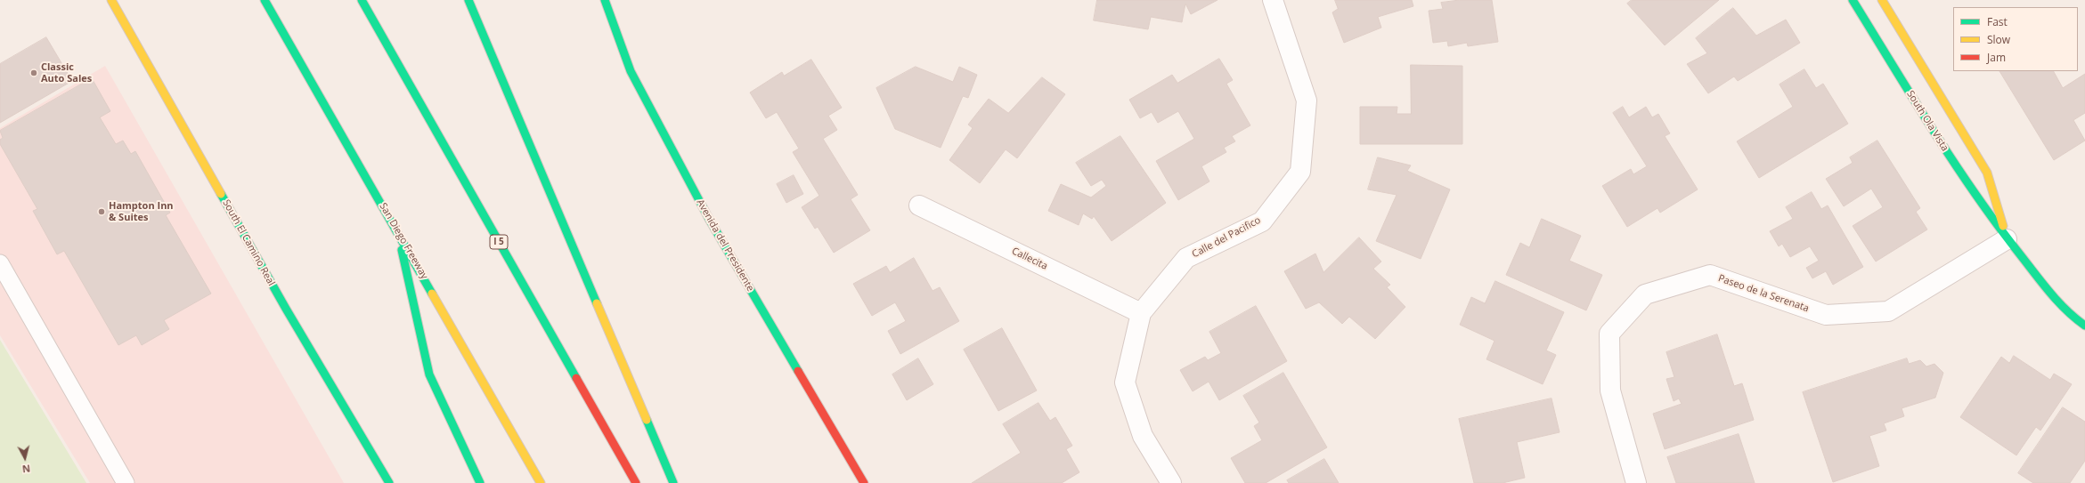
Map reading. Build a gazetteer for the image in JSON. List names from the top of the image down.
{
  "streets": {
    "main road": [
      "South Ola Vista",
      "San Diego Freeway",
      "I 5",
      "South El Camino Real",
      "Avenida del Presidente"
    ],
    "street": ["Calle del Pacifico", "Callecita", "Paseo de la Serenata"]
  },
  "crossings": [
    ["South Ola Vista", "Paseo de la Serenata"],
    ["Calle del Pacifico", "Callecita"]
  ],
  "places": ["Classic Auto Sales", "Hampton Inn & Suites"],
  "legend": ["Fast", "Slow", "Jam"],
  "north": "bottom"
}
